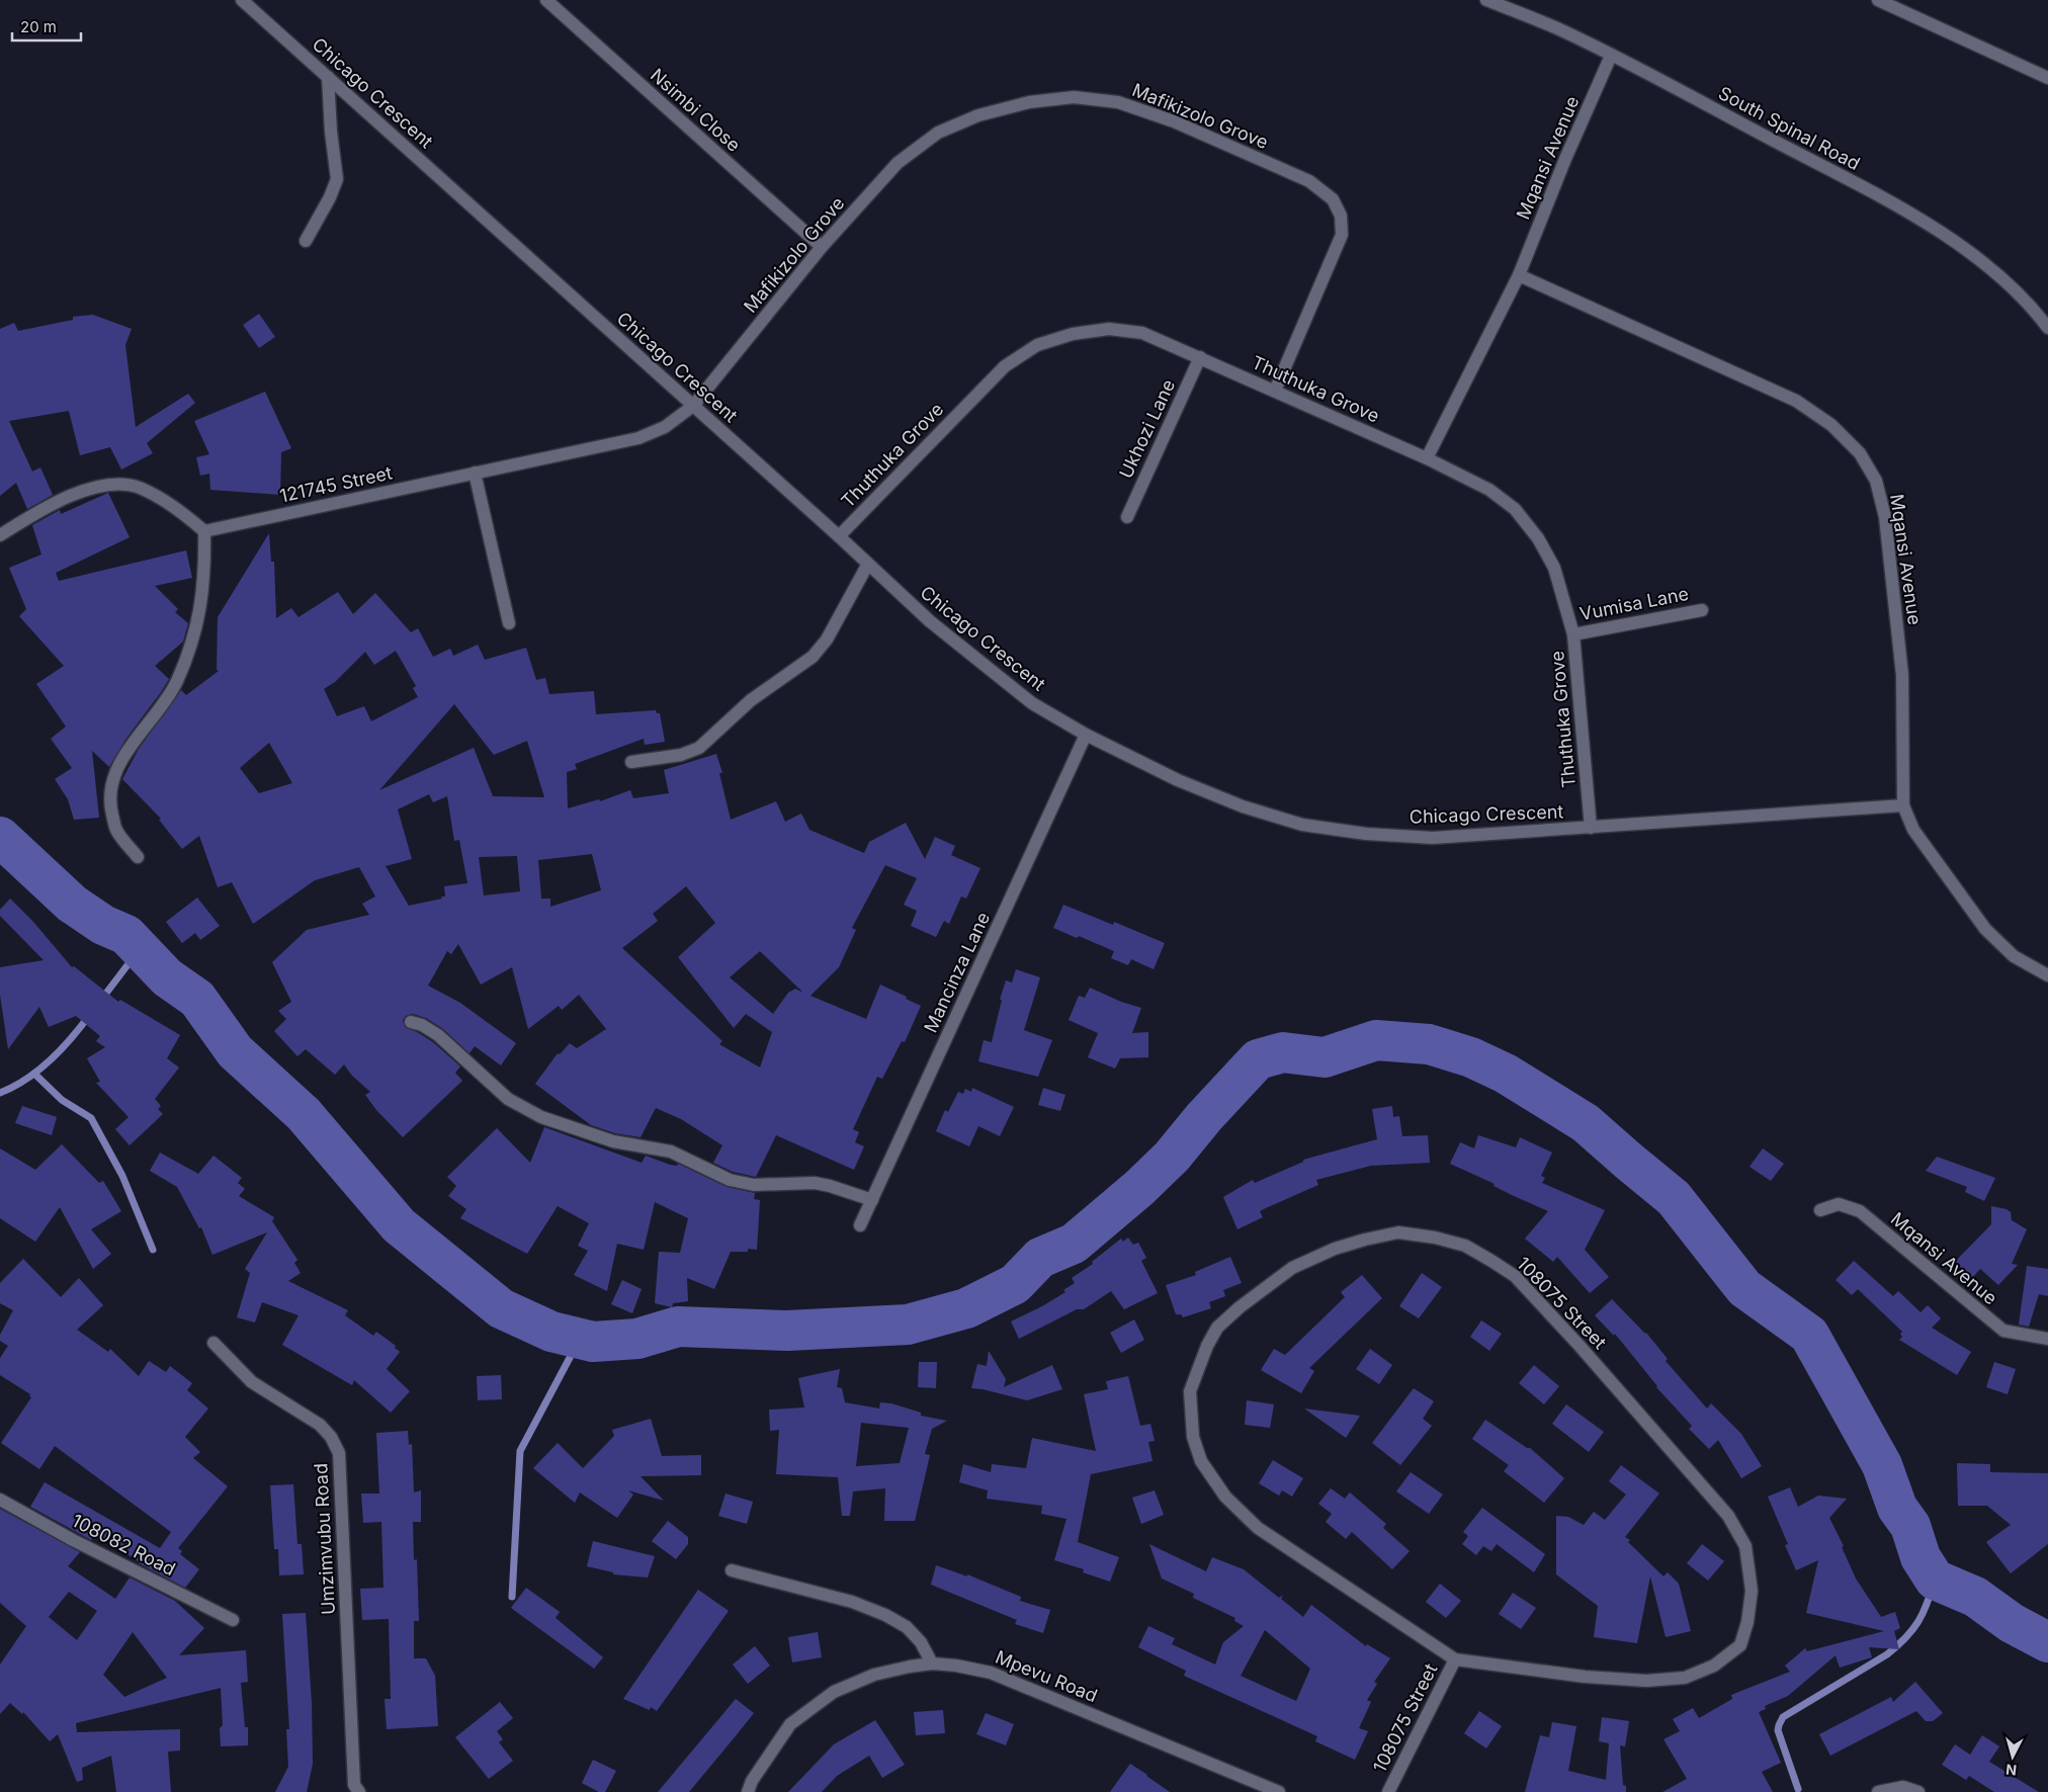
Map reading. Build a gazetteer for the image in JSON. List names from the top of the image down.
{
  "streets": {
    "street": [
      "Chicago Crescent",
      "Nsimbi Close",
      "Mafikizolo Grove",
      "South Spinal Road",
      "Mqansi Avenue",
      "Thuthuka Grove",
      "Ukhozi Lane",
      "121745 Street",
      "Vumisa Lane",
      "Mancinza Lane",
      "108075 Street",
      "Umzimvubu Road",
      "108082 Road",
      "Mpevu Road"
    ]
  },
  "crossings": [
    ["Chicago Crescent", "Mafikizolo Grove"],
    ["Chicago Crescent", "Mqansi Avenue"],
    ["Chicago Crescent", "Thuthuka Grove"],
    ["Chicago Crescent", "121745 Street"],
    ["Chicago Crescent", "Mancinza Lane"],
    ["Nsimbi Close", "Mafikizolo Grove"],
    ["Mafikizolo Grove", "Thuthuka Grove"],
    ["Mafikizolo Grove", "121745 Street"],
    ["South Spinal Road", "Mqansi Avenue"],
    ["Mqansi Avenue", "Thuthuka Grove"],
    ["Thuthuka Grove", "Ukhozi Lane"],
    ["Thuthuka Grove", "Vumisa Lane"]
  ],
  "scale_bar": "20 m",
  "north": "bottom"
}
